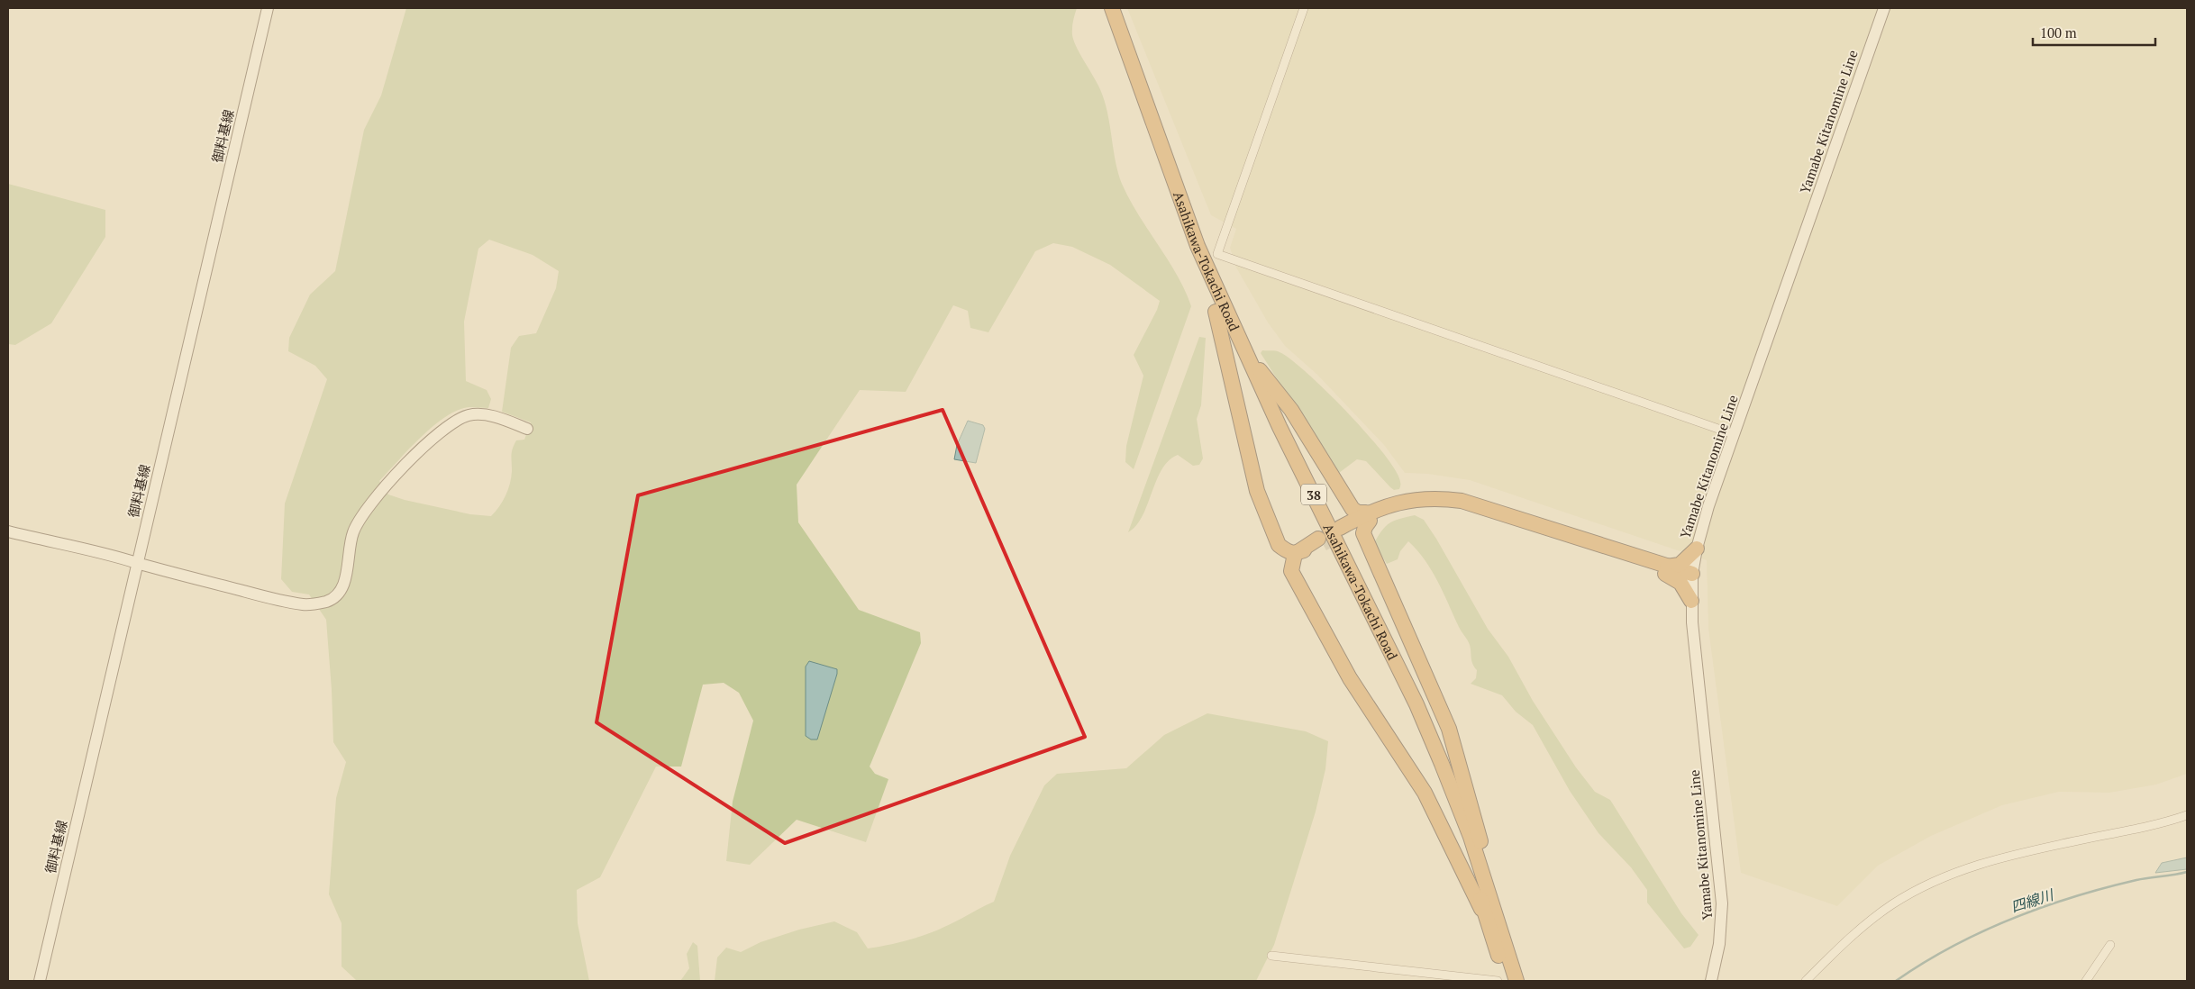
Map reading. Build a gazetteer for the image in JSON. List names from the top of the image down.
{
  "streets": {
    "highway": ["Asahikawa-Tokachi Road", "38"],
    "street": ["Yamabe Kitanomine Line", "御料基線"]
  },
  "crossings": [
    ["Asahikawa-Tokachi Road", "38"]
  ],
  "water": ["四線川"],
  "scale_bar": "100 m"
}
